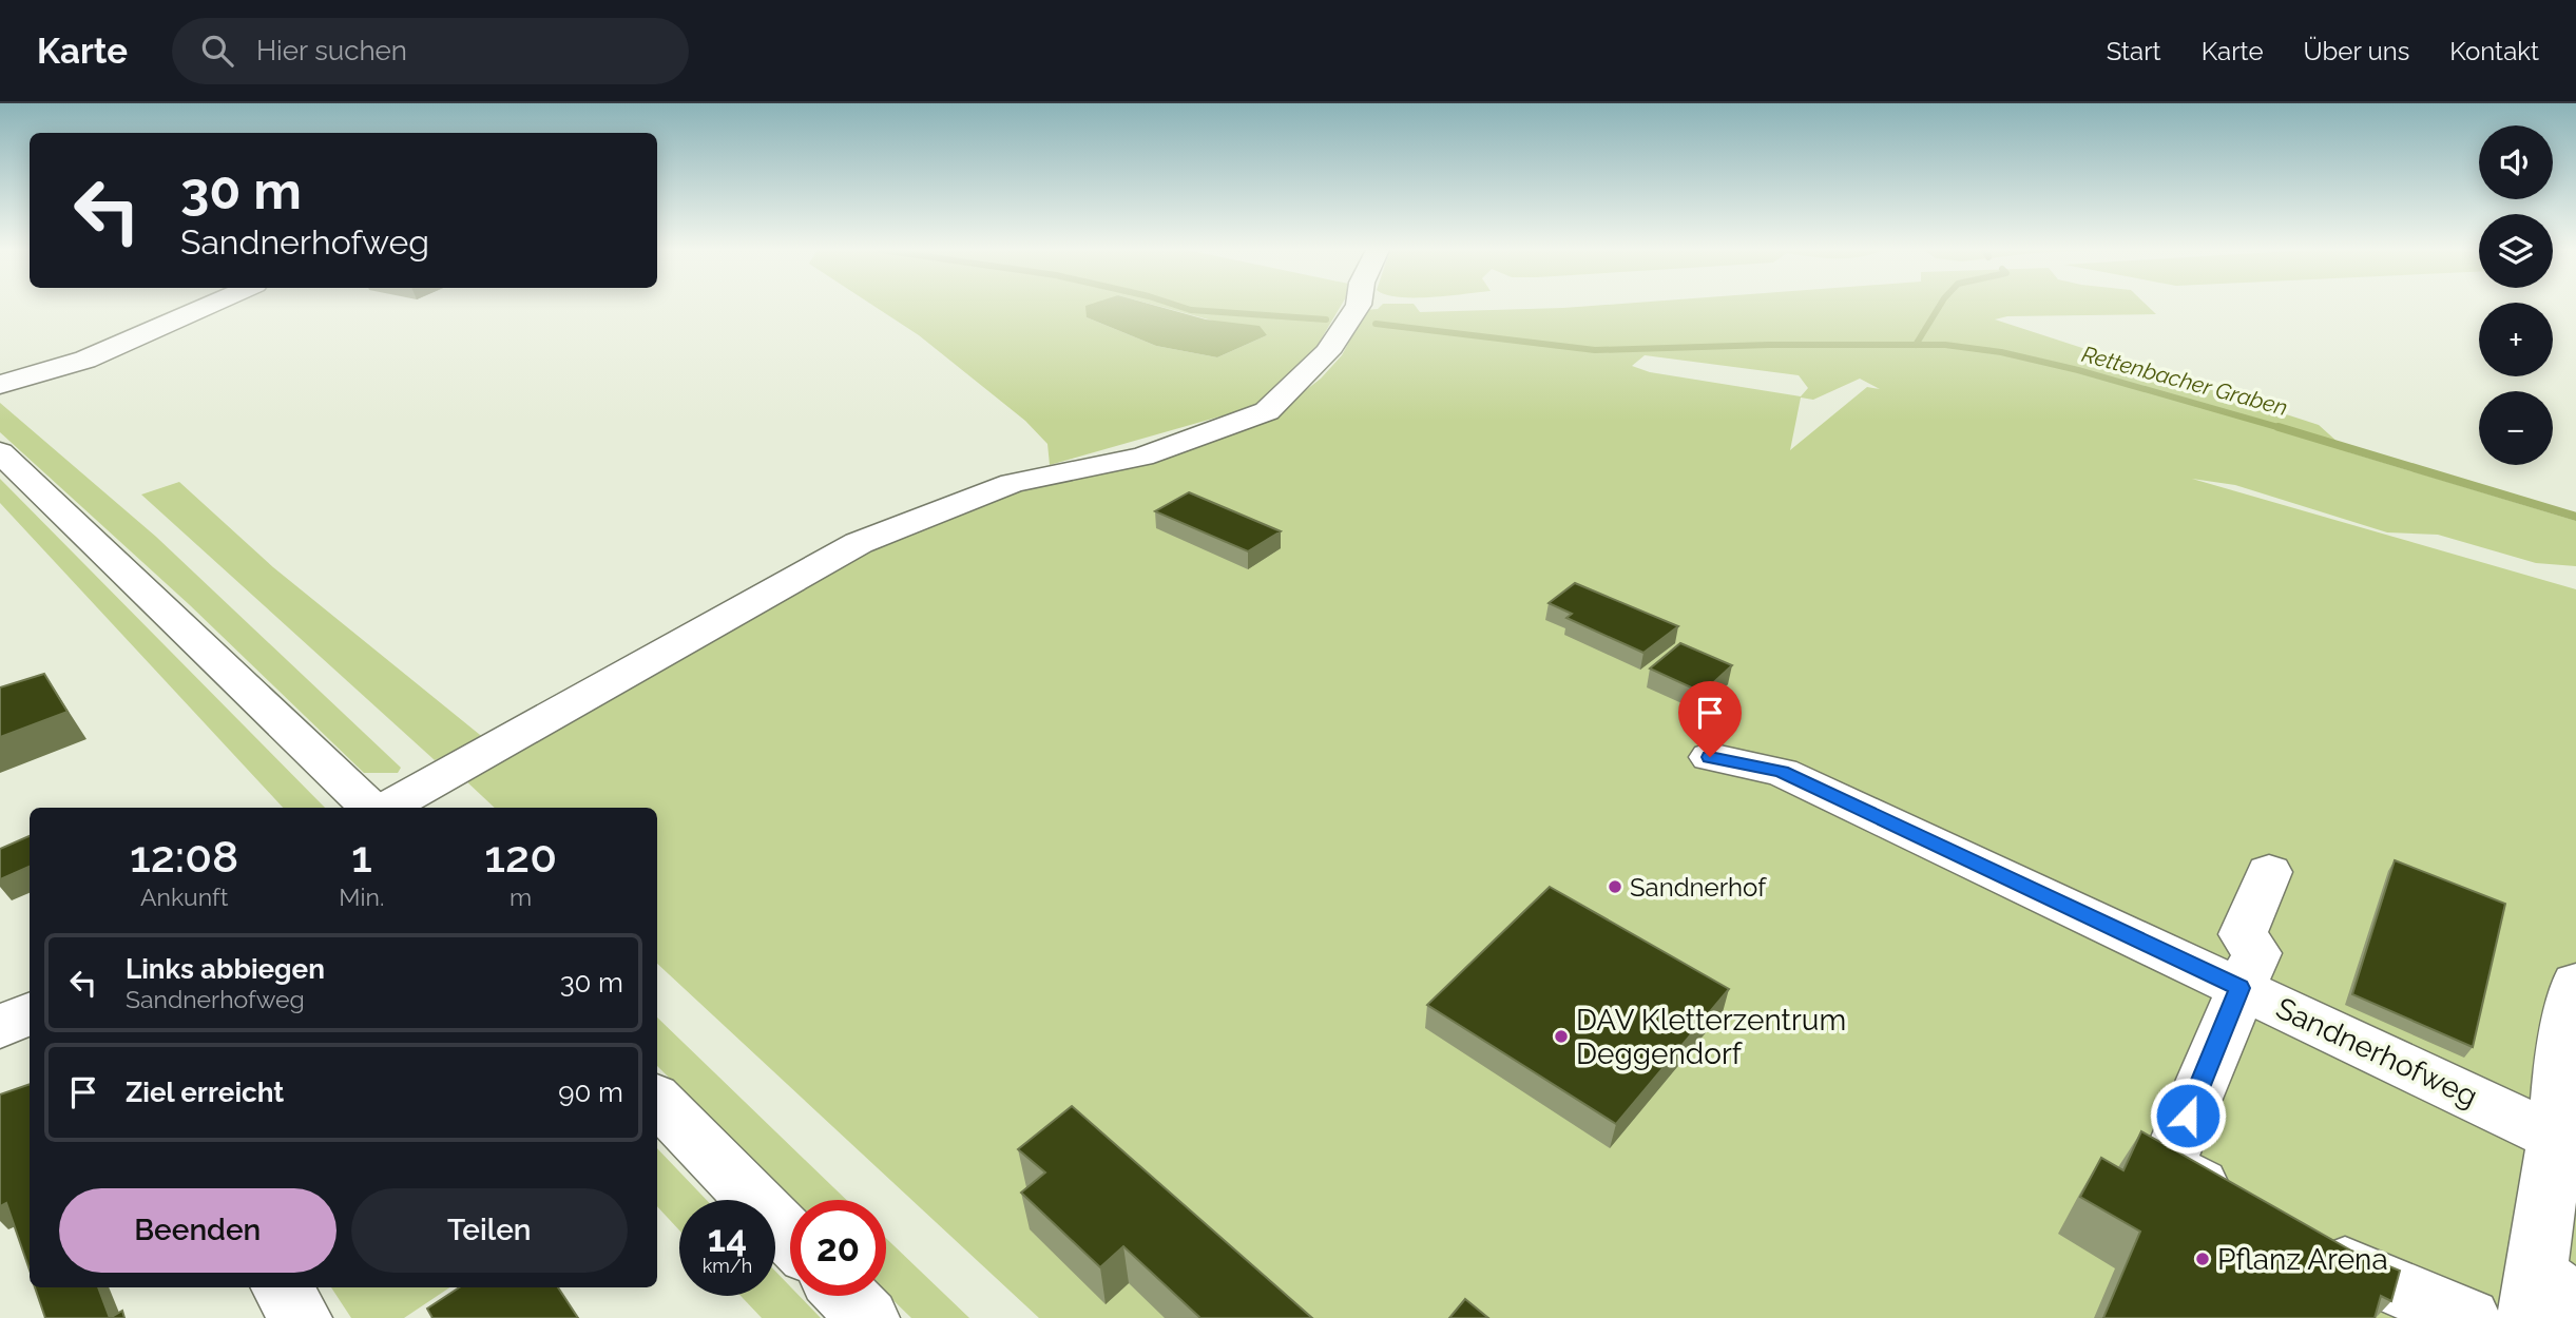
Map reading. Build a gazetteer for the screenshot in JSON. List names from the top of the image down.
{
  "streets": {
    "main road": ["Sandnerhofweg"]
  },
  "water": ["Rettenbacher Graben"],
  "places": ["Sandnerhof", "DAV Kletterzentrum Deggendorf", "Pflanz Arena"],
  "page": {
    "header": "Karte",
    "search": "Hier suchen",
    "nav": [
      "Start",
      "Karte",
      "Über uns",
      "Kontakt"
    ],
    "map_buttons": ["+", "−"],
    "turn": ["30 m", "Sandnerhofweg"],
    "eta": [
      "12:08",
      "Ankunft",
      "1",
      "Min.",
      "120",
      "m"
    ],
    "list": [
      {
        "name": "Links abbiegen",
        "note": "Sandnerhofweg",
        "value": "30 m"
      },
      {
        "name": "Ziel erreicht",
        "value": "90 m"
      }
    ],
    "buttons": ["Beenden", "Teilen"],
    "speed": "14 km/h",
    "limit": "20"
  }
}
